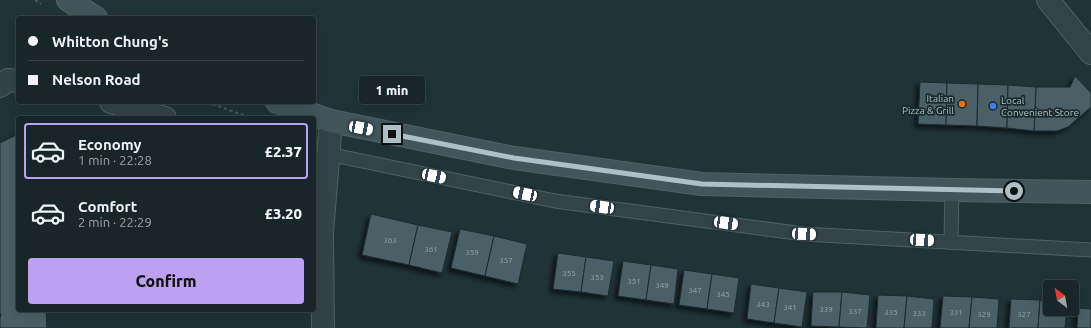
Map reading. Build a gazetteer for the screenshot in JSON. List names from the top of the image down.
{
  "places": ["Italian Pizza & Grill", "Local Convenient Store"],
  "house_numbers": [
    "363",
    "361",
    "359",
    "357",
    "355",
    "353",
    "351",
    "349",
    "347",
    "345",
    "343",
    "341",
    "339",
    "337",
    "335",
    "331",
    "333",
    "329",
    "327"
  ],
  "north": "top left",
  "page": {
    "banner": ["Whitton Chung's", "Nelson Road"],
    "bubble": "1 min",
    "list": [
      {
        "name": "Economy",
        "note": "1 min · 22:28",
        "value": "£2.37"
      },
      {
        "name": "Comfort",
        "note": "2 min · 22:29",
        "value": "£3.20"
      }
    ],
    "buttons": "Confirm"
  }
}
